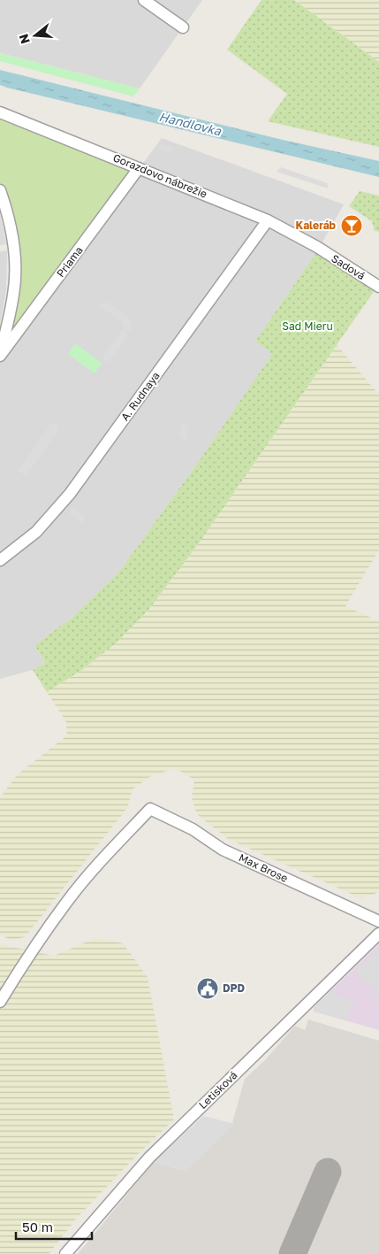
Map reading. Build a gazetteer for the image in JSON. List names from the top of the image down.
{
  "streets": {
    "street": [
      "Gorazdovo nábrežie",
      "Priama",
      "Sadová",
      "A. Rudnaya",
      "Max Brose",
      "Letisková"
    ]
  },
  "crossings": [
    ["Gorazdovo nábrežie", "Priama"],
    ["Gorazdovo nábrežie", "Sadová"],
    ["Gorazdovo nábrežie", "A. Rudnaya"]
  ],
  "water": ["Handlovka"],
  "parks": ["Sad Mieru"],
  "places": {
    "bar": ["Kaleráb"],
    "public building": ["DPD"]
  },
  "scale_bar": "50 m",
  "north": "left"
}
